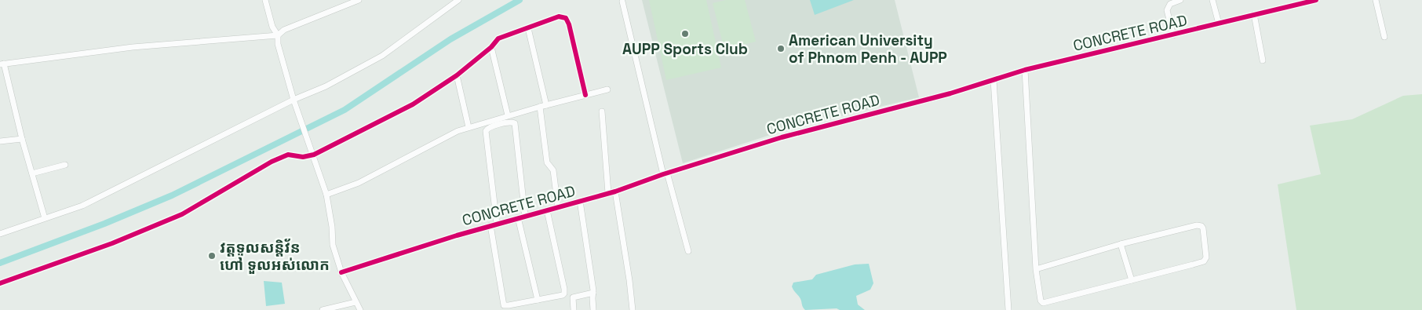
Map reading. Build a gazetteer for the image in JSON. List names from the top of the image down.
{
  "streets": {
    "street": ["CONCRETE ROAD"]
  },
  "places": ["AUPP Sports Club", "American University of Phnom Penh - AUPP", "វត្តទូលសន្តិវ័ន ហៅ ទួលអស់លោក"]
}
